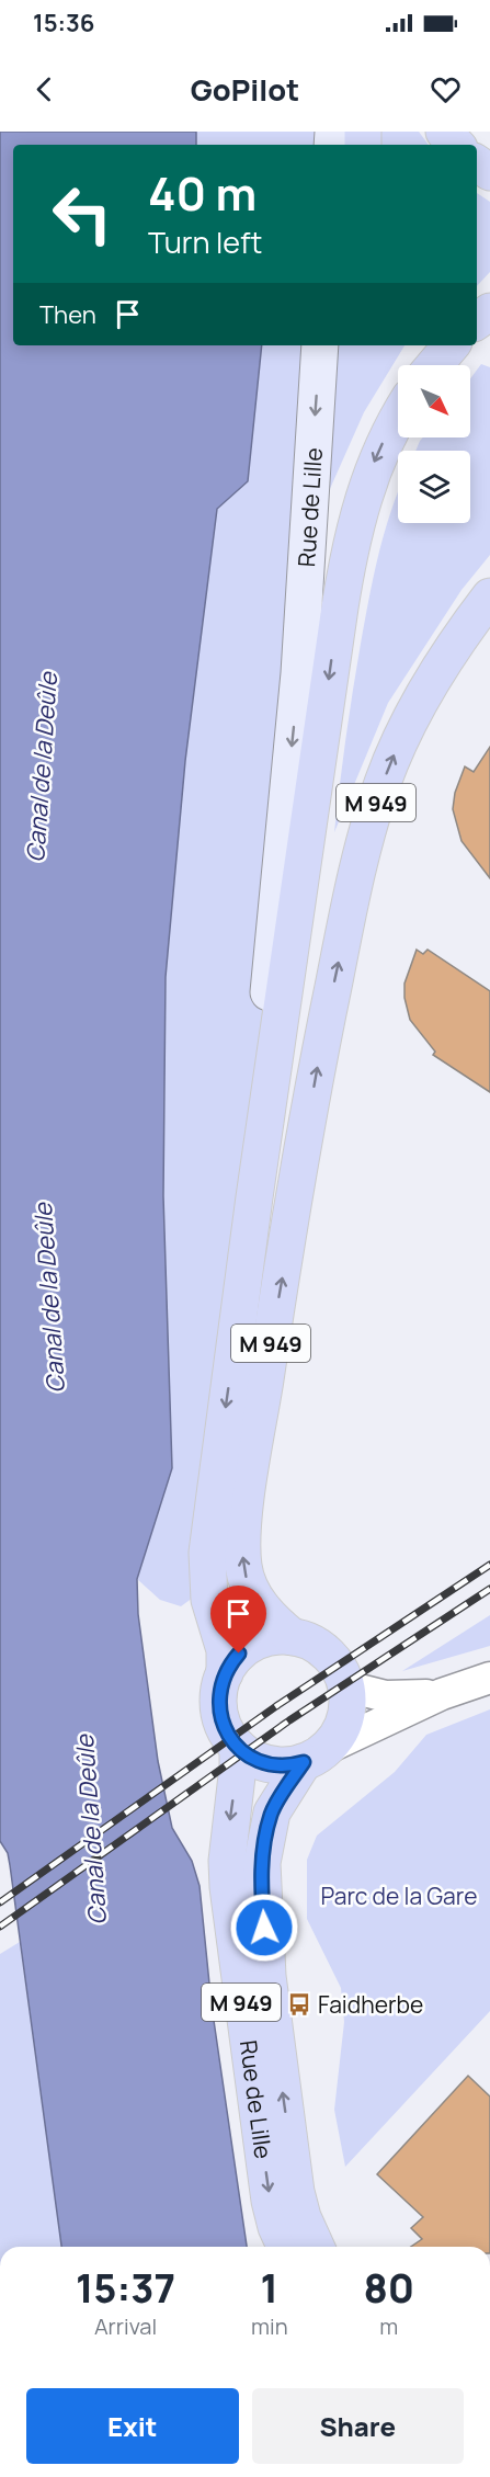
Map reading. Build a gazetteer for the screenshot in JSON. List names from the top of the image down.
{
  "streets": {
    "main road": ["Rue de Lille", "M 949"]
  },
  "crossings": [
    ["Rue de Lille", "M 949"]
  ],
  "water": ["Canal de la Deûle"],
  "parks": ["Parc de la Gare"],
  "places": {
    "bus stop": ["Faidherbe"]
  },
  "north": "bottom right",
  "page": {
    "status": "15:36",
    "header": "GoPilot",
    "turn": ["40 m", "Turn left"],
    "then": "Then",
    "eta": [
      "15:37",
      "Arrival",
      "1",
      "min",
      "80",
      "m"
    ],
    "buttons": ["Exit", "Share"]
  }
}
